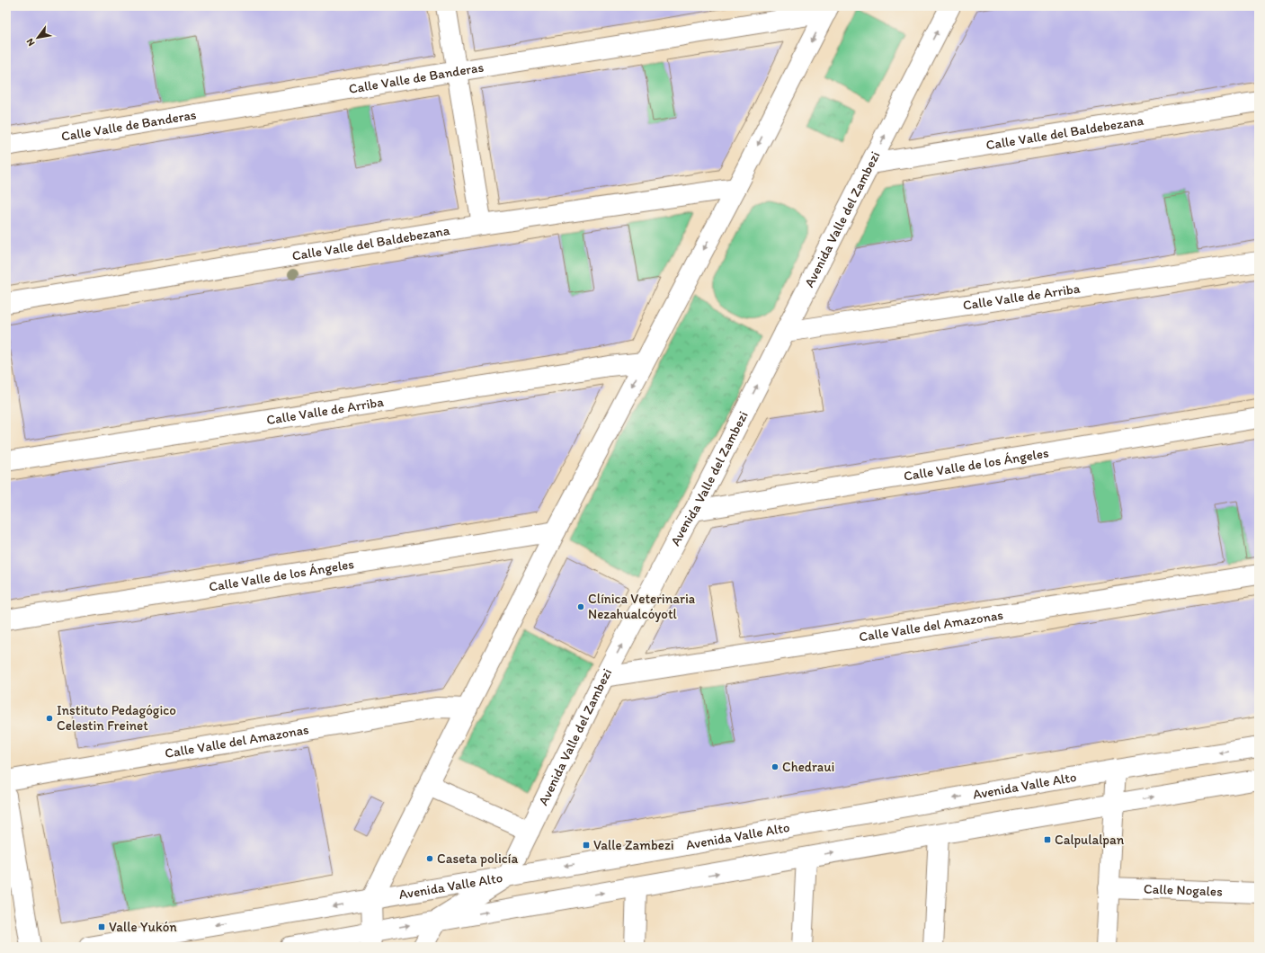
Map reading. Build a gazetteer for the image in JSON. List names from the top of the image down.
{
  "streets": {
    "street": [
      "Calle Valle de Banderas",
      "Calle Valle del Baldebezana",
      "Avenida Valle del Zambezi",
      "Calle Valle de Arriba",
      "Calle Valle de los Ángeles",
      "Calle Valle del Amazonas",
      "Avenida Valle Alto",
      "Calle Nogales"
    ]
  },
  "crossings": [
    ["Calle Valle del Baldebezana", "Avenida Valle del Zambezi"],
    ["Avenida Valle del Zambezi", "Calle Valle de Arriba"],
    ["Avenida Valle del Zambezi", "Calle Valle de los Ángeles"],
    ["Avenida Valle del Zambezi", "Calle Valle del Amazonas"],
    ["Avenida Valle del Zambezi", "Avenida Valle Alto"]
  ],
  "places": {
    "other": [
      "Clínica Veterinaria Nezahualcóyotl",
      "Instituto Pedagógico Celestin Freinet",
      "Chedraui",
      "Caseta policía"
    ],
    "transit": ["Calpulalpan", "Valle Zambezi", "Valle Yukón"]
  },
  "north": "bottom left"
}
